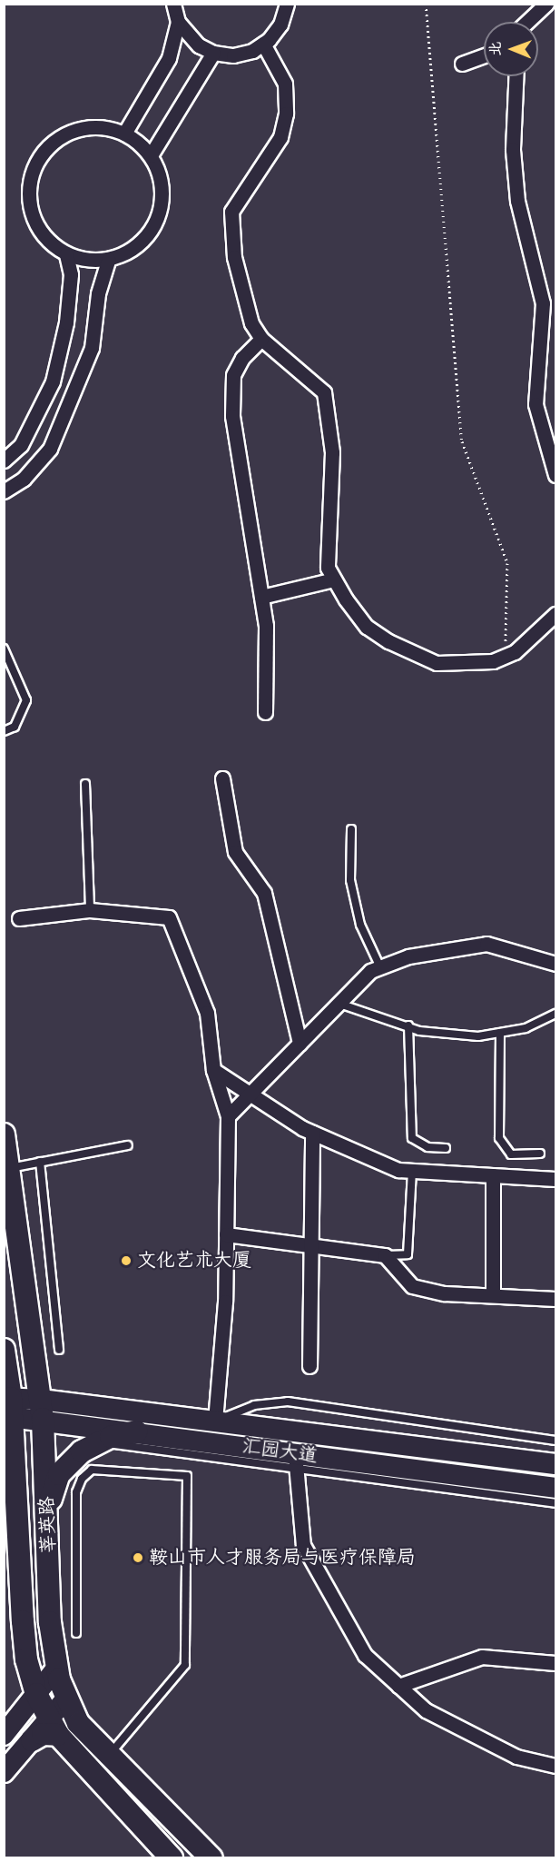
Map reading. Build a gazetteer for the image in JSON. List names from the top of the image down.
{
  "streets": {
    "main road": ["汇园大道", "莘英路"]
  },
  "crossings": [
    ["汇园大道", "莘英路"]
  ],
  "places": ["文化艺术大厦", "鞍山市人才服务局与医疗保障局"],
  "north": "left"
}
